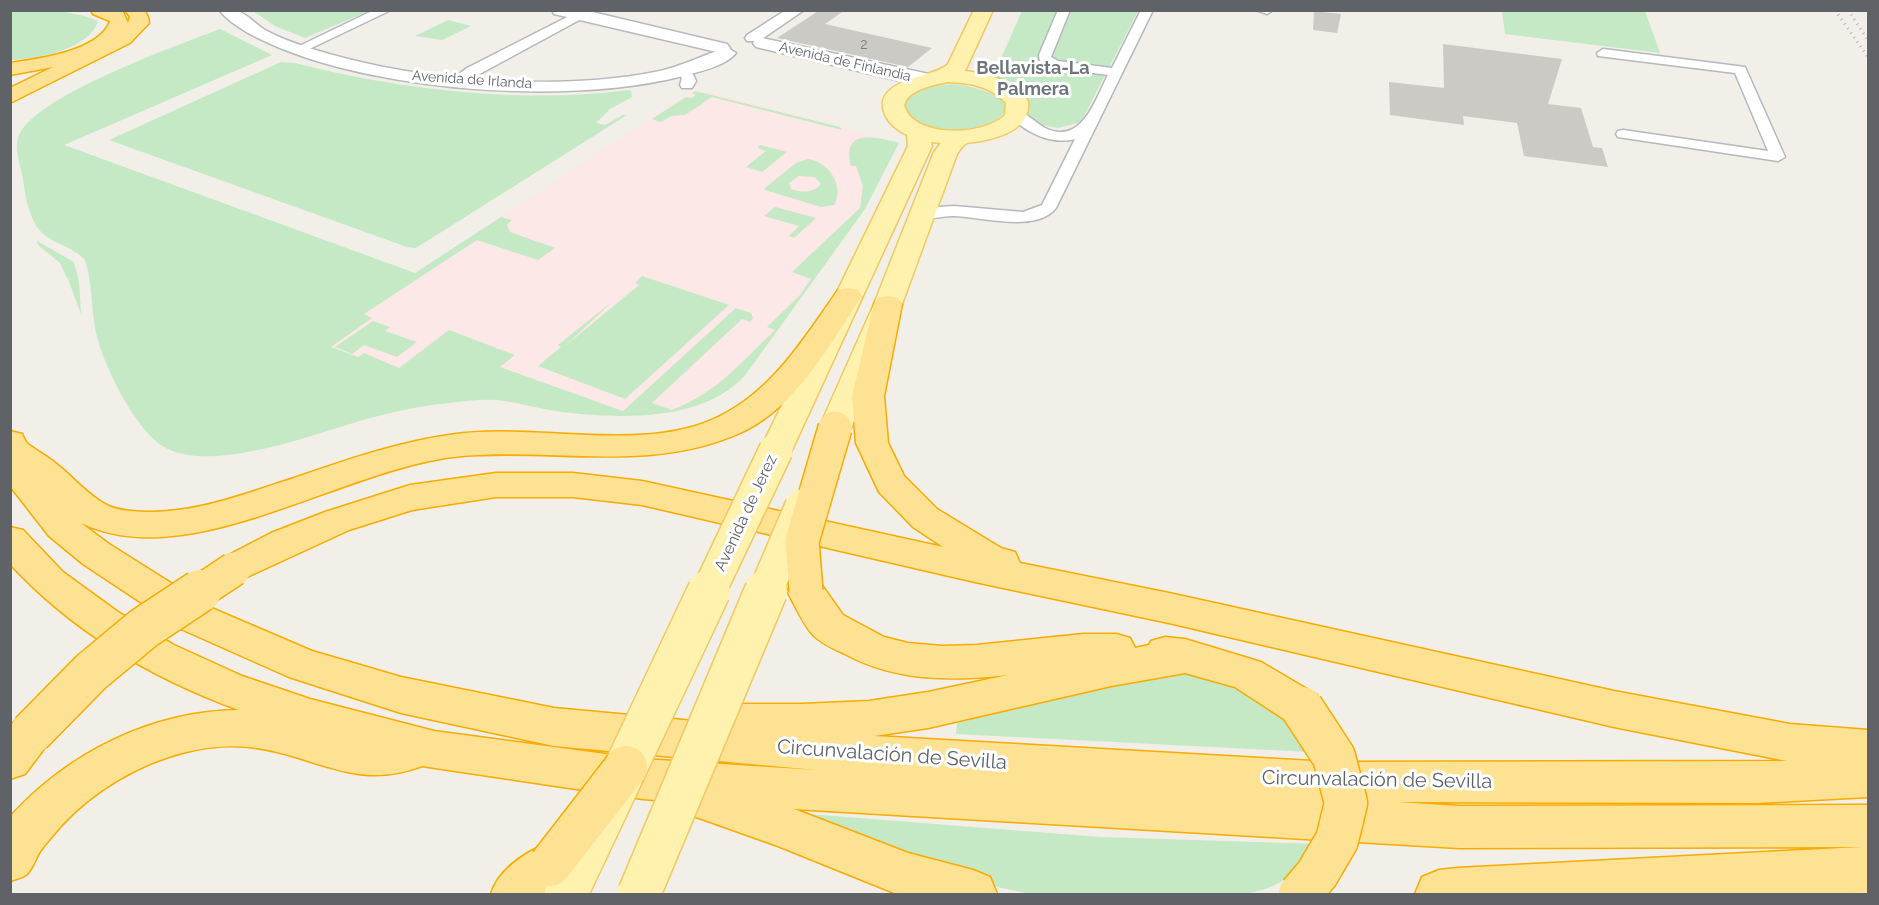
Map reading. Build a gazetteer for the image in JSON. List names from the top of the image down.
{
  "streets": {
    "highway": ["Circunvalación de Sevilla"],
    "main road": ["Avenida de Finlandia", "Avenida de Jerez"],
    "street": ["Avenida de Irlanda"]
  },
  "crossings": [
    ["Avenida de Finlandia", "Avenida de Irlanda"]
  ],
  "districts": ["Bellavista-La Palmera"],
  "house_numbers": ["2"]
}
